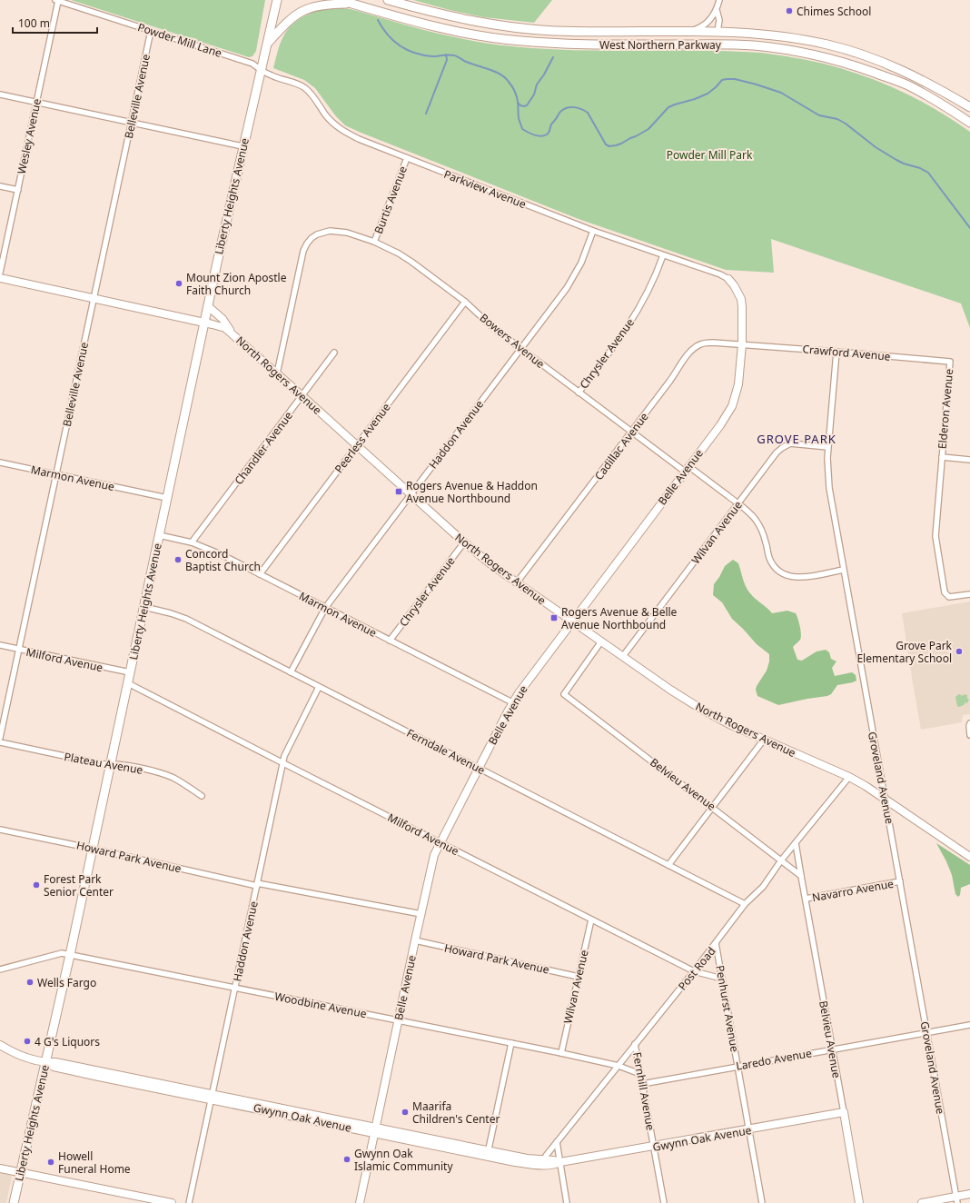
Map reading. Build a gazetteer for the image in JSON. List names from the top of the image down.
{
  "streets": {
    "main road": ["West Northern Parkway", "Liberty Heights Avenue"],
    "street": [
      "Powder Mill Lane",
      "Belleville Avenue",
      "Wesley Avenue",
      "Parkview Avenue",
      "Burtis Avenue",
      "Bowers Avenue",
      "Crawford Avenue",
      "Chrysler Avenue",
      "North Rogers Avenue",
      "Elderon Avenue",
      "Haddon Avenue",
      "Peerless Avenue",
      "Cadillac Avenue",
      "Chandler Avenue",
      "Belle Avenue",
      "Marmon Avenue",
      "Wilvan Avenue",
      "Milford Avenue",
      "Ferndale Avenue",
      "Plateau Avenue",
      "Groveland Avenue",
      "Belvieu Avenue",
      "Howard Park Avenue",
      "Navarro Avenue",
      "Post Road",
      "Woodbine Avenue",
      "Penhurst Avenue",
      "Laredo Avenue",
      "Fernhill Avenue",
      "Gwynn Oak Avenue"
    ]
  },
  "crossings": [
    ["Powder Mill Lane", "Belleville Avenue"],
    ["Powder Mill Lane", "Wesley Avenue"],
    ["Powder Mill Lane", "Parkview Avenue"],
    ["Powder Mill Lane", "Liberty Heights Avenue"],
    ["Belleville Avenue", "North Rogers Avenue"],
    ["Belleville Avenue", "Marmon Avenue"],
    ["Belleville Avenue", "Milford Avenue"],
    ["Parkview Avenue", "Liberty Heights Avenue"],
    ["Parkview Avenue", "Burtis Avenue"],
    ["Parkview Avenue", "Chrysler Avenue"],
    ["Parkview Avenue", "Haddon Avenue"],
    ["Parkview Avenue", "Belle Avenue"],
    ["Liberty Heights Avenue", "North Rogers Avenue"],
    ["Liberty Heights Avenue", "Marmon Avenue"],
    ["Liberty Heights Avenue", "Milford Avenue"],
    ["Liberty Heights Avenue", "Ferndale Avenue"],
    ["Liberty Heights Avenue", "Plateau Avenue"],
    ["Liberty Heights Avenue", "Howard Park Avenue"],
    ["Liberty Heights Avenue", "Woodbine Avenue"],
    ["Liberty Heights Avenue", "Gwynn Oak Avenue"],
    ["Burtis Avenue", "Bowers Avenue"],
    ["Bowers Avenue", "Chrysler Avenue"],
    ["Bowers Avenue", "North Rogers Avenue"],
    ["Bowers Avenue", "Haddon Avenue"],
    ["Bowers Avenue", "Peerless Avenue"],
    ["Bowers Avenue", "Cadillac Avenue"],
    ["Bowers Avenue", "Belle Avenue"],
    ["Bowers Avenue", "Wilvan Avenue"],
    ["Bowers Avenue", "Groveland Avenue"],
    ["Crawford Avenue", "Elderon Avenue"],
    ["Crawford Avenue", "Cadillac Avenue"],
    ["Crawford Avenue", "Belle Avenue"],
    ["Crawford Avenue", "Groveland Avenue"],
    ["Chrysler Avenue", "North Rogers Avenue"],
    ["Chrysler Avenue", "Marmon Avenue"],
    ["North Rogers Avenue", "Haddon Avenue"],
    ["North Rogers Avenue", "Peerless Avenue"],
    ["North Rogers Avenue", "Cadillac Avenue"],
    ["North Rogers Avenue", "Chandler Avenue"],
    ["North Rogers Avenue", "Belle Avenue"],
    ["North Rogers Avenue", "Wilvan Avenue"],
    ["North Rogers Avenue", "Groveland Avenue"],
    ["North Rogers Avenue", "Belvieu Avenue"],
    ["North Rogers Avenue", "Post Road"],
    ["Haddon Avenue", "Marmon Avenue"],
    ["Haddon Avenue", "Milford Avenue"],
    ["Haddon Avenue", "Ferndale Avenue"],
    ["Haddon Avenue", "Howard Park Avenue"],
    ["Haddon Avenue", "Woodbine Avenue"],
    ["Haddon Avenue", "Gwynn Oak Avenue"],
    ["Peerless Avenue", "Marmon Avenue"],
    ["Cadillac Avenue", "Belle Avenue"],
    ["Chandler Avenue", "Marmon Avenue"],
    ["Belle Avenue", "Marmon Avenue"],
    ["Belle Avenue", "Milford Avenue"],
    ["Belle Avenue", "Ferndale Avenue"],
    ["Belle Avenue", "Howard Park Avenue"],
    ["Belle Avenue", "Woodbine Avenue"],
    ["Belle Avenue", "Gwynn Oak Avenue"],
    ["Wilvan Avenue", "Milford Avenue"],
    ["Wilvan Avenue", "Groveland Avenue"],
    ["Wilvan Avenue", "Howard Park Avenue"],
    ["Wilvan Avenue", "Woodbine Avenue"],
    ["Milford Avenue", "Post Road"],
    ["Milford Avenue", "Penhurst Avenue"],
    ["Ferndale Avenue", "Post Road"],
    ["Groveland Avenue", "Navarro Avenue"],
    ["Groveland Avenue", "Laredo Avenue"],
    ["Belvieu Avenue", "Navarro Avenue"],
    ["Belvieu Avenue", "Post Road"],
    ["Belvieu Avenue", "Laredo Avenue"],
    ["Belvieu Avenue", "Gwynn Oak Avenue"],
    ["Post Road", "Woodbine Avenue"],
    ["Post Road", "Penhurst Avenue"],
    ["Post Road", "Fernhill Avenue"],
    ["Post Road", "Gwynn Oak Avenue"],
    ["Woodbine Avenue", "Fernhill Avenue"],
    ["Penhurst Avenue", "Laredo Avenue"],
    ["Penhurst Avenue", "Gwynn Oak Avenue"],
    ["Laredo Avenue", "Fernhill Avenue"],
    ["Fernhill Avenue", "Gwynn Oak Avenue"]
  ],
  "districts": ["GROVE PARK"],
  "parks": ["Powder Mill Park"],
  "places": {
    "other": [
      "Chimes School",
      "Mount Zion Apostle Faith Church",
      "Concord Baptist Church",
      "Grove Park Elementary School",
      "Forest Park Senior Center",
      "Wells Fargo",
      "4 G's Liquors",
      "Maarifa Children's Center",
      "Gwynn Oak Islamic Community",
      "Howell Funeral Home"
    ],
    "transit": ["Rogers Avenue & Haddon Avenue Northbound", "Rogers Avenue & Belle Avenue Northbound"]
  },
  "scale_bar": "100 m"
}
